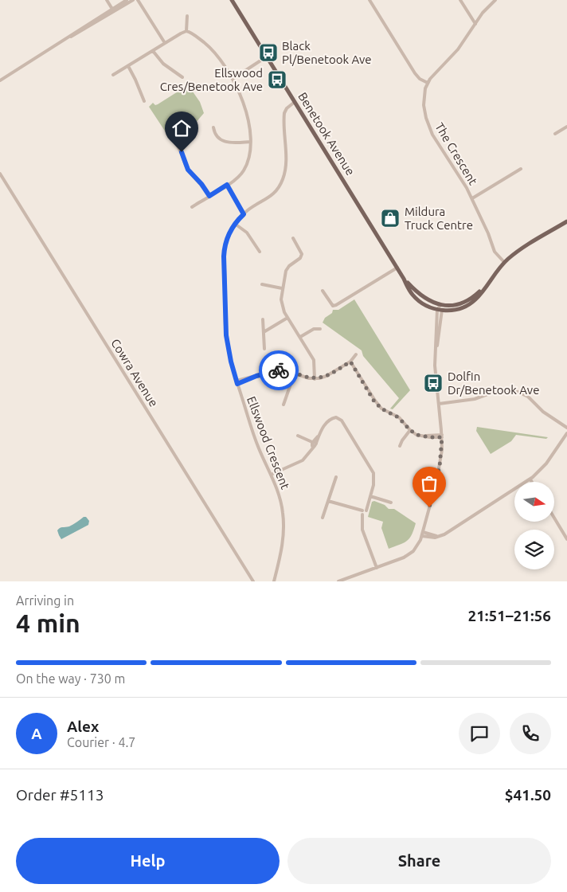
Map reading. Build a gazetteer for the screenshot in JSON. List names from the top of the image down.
{
  "streets": {
    "main road": ["Benetook Avenue"],
    "street": ["The Crescent", "Cowra Avenue", "Ellswood Crescent"]
  },
  "crossings": [
    ["Benetook Avenue", "Ellswood Crescent"]
  ],
  "places": {
    "bus stop": ["Black Pl/Benetook Ave", "Ellswood Cres/Benetook Ave", "Dolfin Dr/Benetook Ave"],
    "shop": ["Mildura Truck Centre"]
  },
  "north": "right",
  "page": {
    "heading": ["4 min", "Arriving in", "21:51–21:56"],
    "panel": [
      "Alex",
      "Courier · 4.7",
      "Order #5113",
      "$41.50"
    ],
    "bar": "On the way · 730 m",
    "round": "A",
    "buttons": ["Help", "Share"]
  }
}
